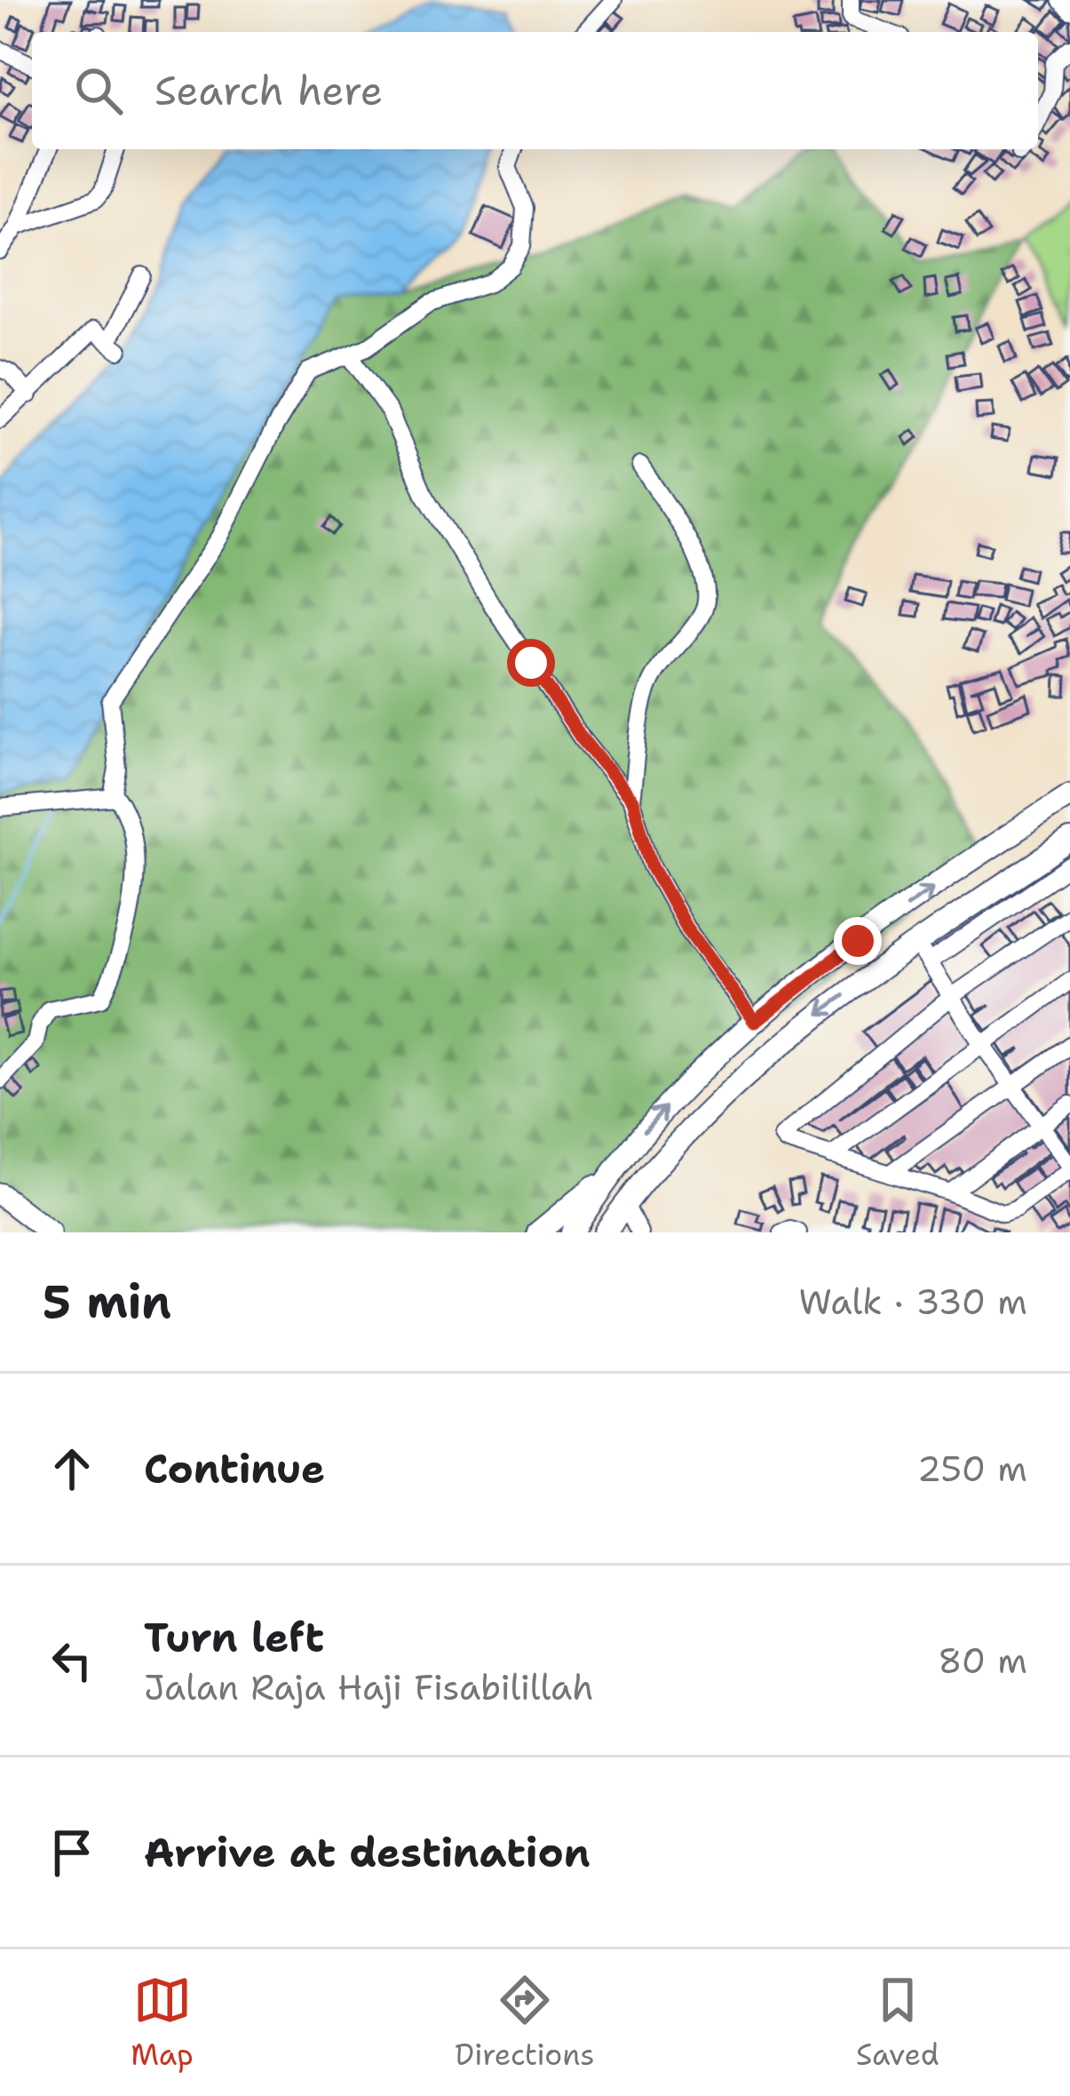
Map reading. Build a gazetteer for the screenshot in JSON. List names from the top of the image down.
{
  "page": {
    "search": "Search here",
    "heading": ["5 min", "Walk · 330 m"],
    "list": [
      ["Continue", "250 m"],
      ["Turn left", "Jalan Raja Haji Fisabilillah", "80 m"],
      "Arrive at destination"
    ],
    "nav": ["Map", "Directions", "Saved"]
  }
}
